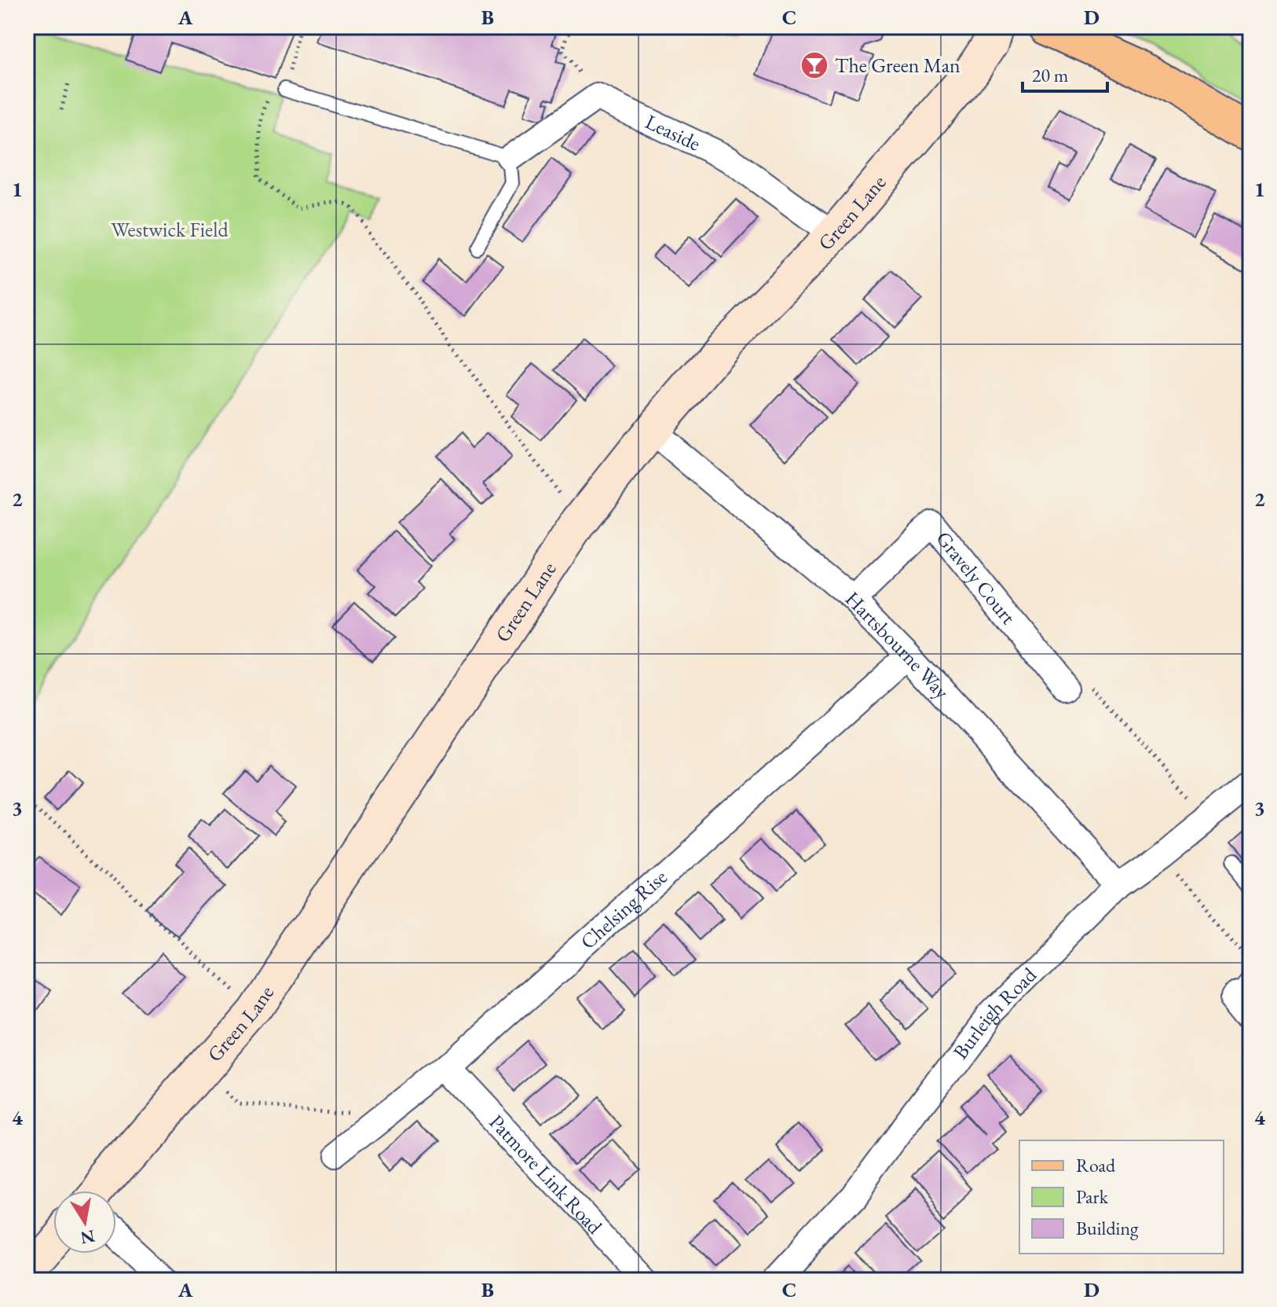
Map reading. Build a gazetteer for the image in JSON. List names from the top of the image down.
{
  "streets": {
    "street": [
      "Leaside",
      "Green Lane",
      "Gravely Court",
      "Hartsbourne Way",
      "Chelsing Rise",
      "Burleigh Road",
      "Patmore Link Road"
    ]
  },
  "crossings": [
    ["Leaside", "Green Lane"],
    ["Green Lane", "Hartsbourne Way"],
    ["Gravely Court", "Hartsbourne Way"],
    ["Hartsbourne Way", "Chelsing Rise"],
    ["Hartsbourne Way", "Burleigh Road"],
    ["Chelsing Rise", "Patmore Link Road"]
  ],
  "parks": ["Westwick Field"],
  "places": {
    "bar": ["The Green Man"]
  },
  "legend": ["Road", "Park", "Building"],
  "scale_bar": "20 m",
  "north": "bottom",
  "grid": {
    "columns": [
      "A",
      "B",
      "C",
      "D"
    ],
    "rows": [
      "1",
      "2",
      "3",
      "4"
    ]
  }
}
